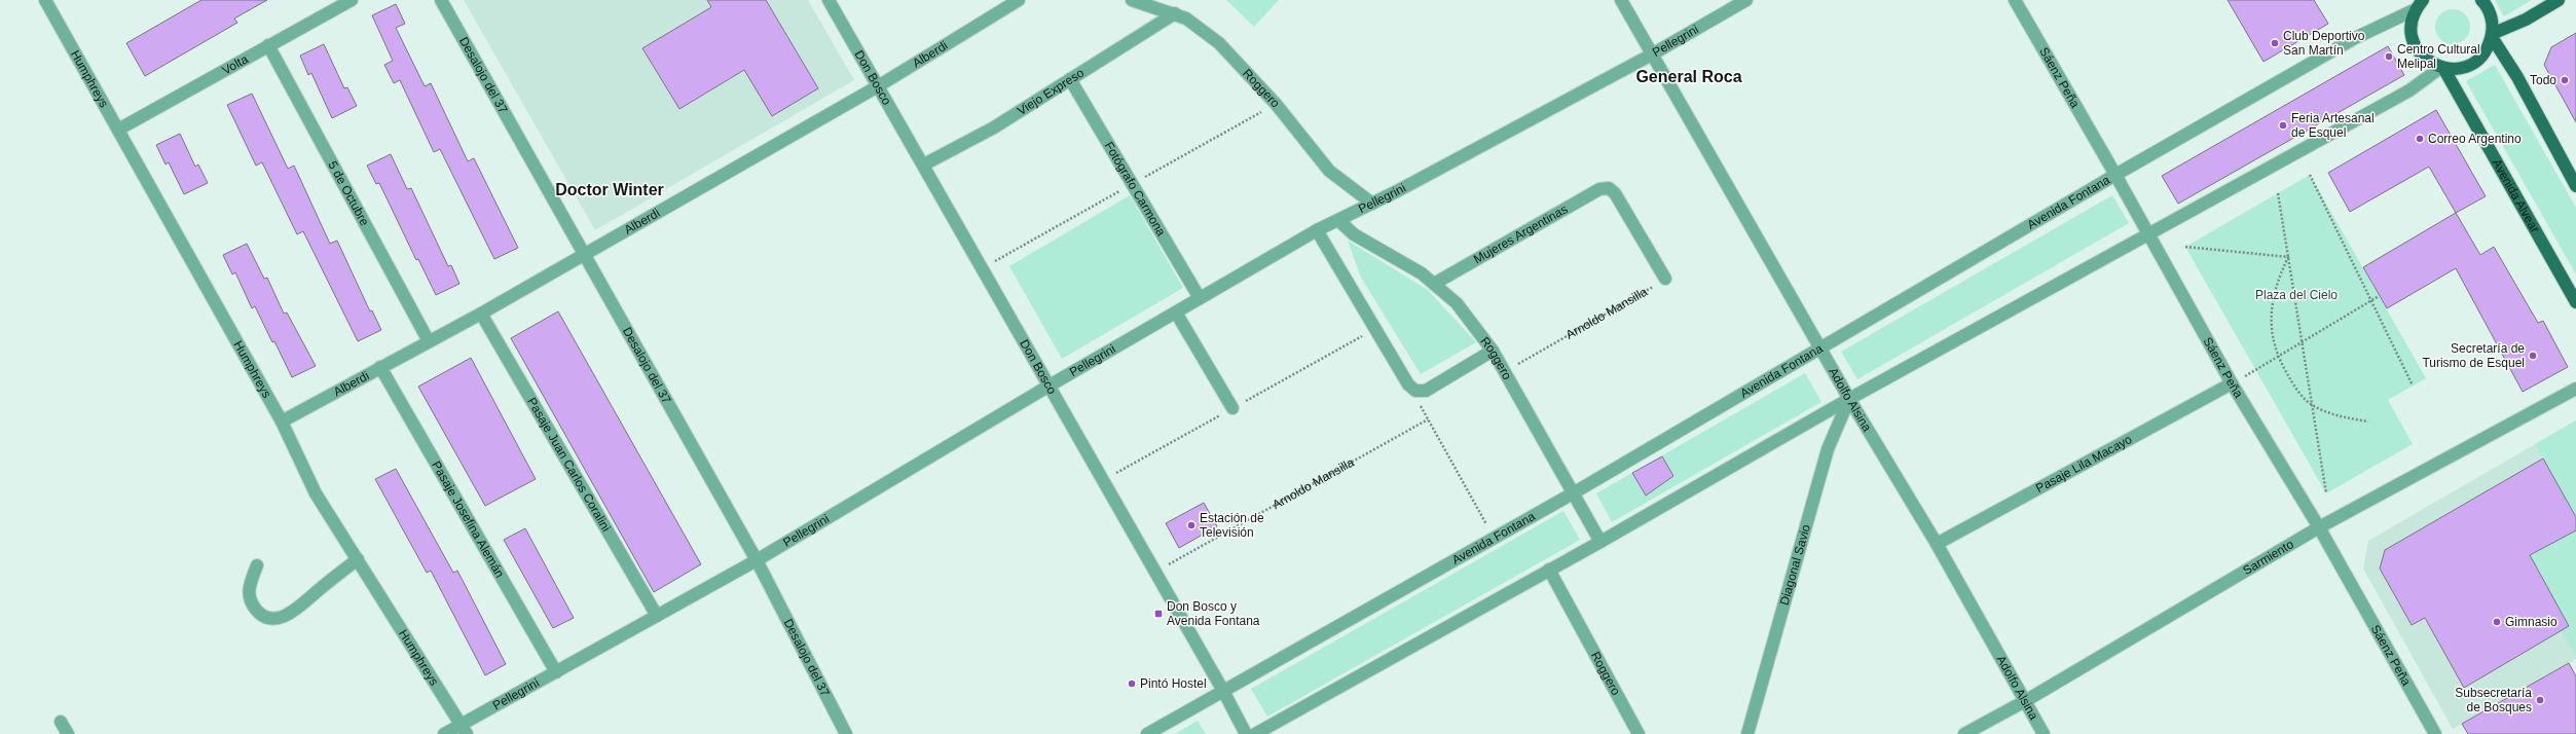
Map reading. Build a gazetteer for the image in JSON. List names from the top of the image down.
{
  "streets": {
    "main road": ["Avenida Alvear"],
    "street": [
      "Pellegrini",
      "Alberdi",
      "Volta",
      "Desalojo del 37",
      "Don Bosco",
      "Sáenz Peña",
      "Humphreys",
      "Roggero",
      "Viejo Expreso",
      "Fotógrafo Carmona",
      "5 de Octubre",
      "Avenida Fontana",
      "Mujeres Argentinas",
      "Adolfo Alsina",
      "Pasaje Lila Macayo",
      "Pasaje Juan Carlos Coralini",
      "Pasaje Josefina Alemán",
      "Sarmiento",
      "Diagonal Savio"
    ],
    "path": ["Arnoldo Mansilla"]
  },
  "crossings": [
    ["Pellegrini", "Desalojo del 37"],
    ["Pellegrini", "Don Bosco"],
    ["Pellegrini", "Humphreys"],
    ["Pellegrini", "Roggero"],
    ["Pellegrini", "Fotógrafo Carmona"],
    ["Pellegrini", "Adolfo Alsina"],
    ["Pellegrini", "Pasaje Juan Carlos Coralini"],
    ["Pellegrini", "Pasaje Josefina Alemán"],
    ["Alberdi", "Desalojo del 37"],
    ["Alberdi", "Don Bosco"],
    ["Alberdi", "Humphreys"],
    ["Alberdi", "5 de Octubre"],
    ["Alberdi", "Pasaje Juan Carlos Coralini"],
    ["Alberdi", "Pasaje Josefina Alemán"],
    ["Volta", "Humphreys"],
    ["Volta", "5 de Octubre"],
    ["Don Bosco", "Viejo Expreso"],
    ["Don Bosco", "Avenida Fontana"],
    ["Don Bosco", "Arnoldo Mansilla"],
    ["Sáenz Peña", "Avenida Fontana"],
    ["Sáenz Peña", "Pasaje Lila Macayo"],
    ["Sáenz Peña", "Sarmiento"],
    ["Roggero", "Viejo Expreso"],
    ["Roggero", "Avenida Fontana"],
    ["Roggero", "Mujeres Argentinas"],
    ["Roggero", "Arnoldo Mansilla"],
    ["Viejo Expreso", "Fotógrafo Carmona"],
    ["Avenida Fontana", "Adolfo Alsina"],
    ["Mujeres Argentinas", "Arnoldo Mansilla"],
    ["Adolfo Alsina", "Pasaje Lila Macayo"],
    ["Adolfo Alsina", "Sarmiento"],
    ["Adolfo Alsina", "Diagonal Savio"]
  ],
  "districts": ["General Roca", "Doctor Winter"],
  "parks": ["Plaza del Cielo"],
  "places": {
    "other": [
      "Club Deportivo San Martín",
      "Centro Cultural Melipal",
      "Todo",
      "Feria Artesanal de Esquel",
      "Correo Argentino",
      "Secretaría de Turismo de Esquel",
      "Estación de Televisión",
      "Gimnasio",
      "Pintó Hostel",
      "Subsecretaría de Bosques"
    ],
    "transit": ["Don Bosco y Avenida Fontana"]
  }
}
